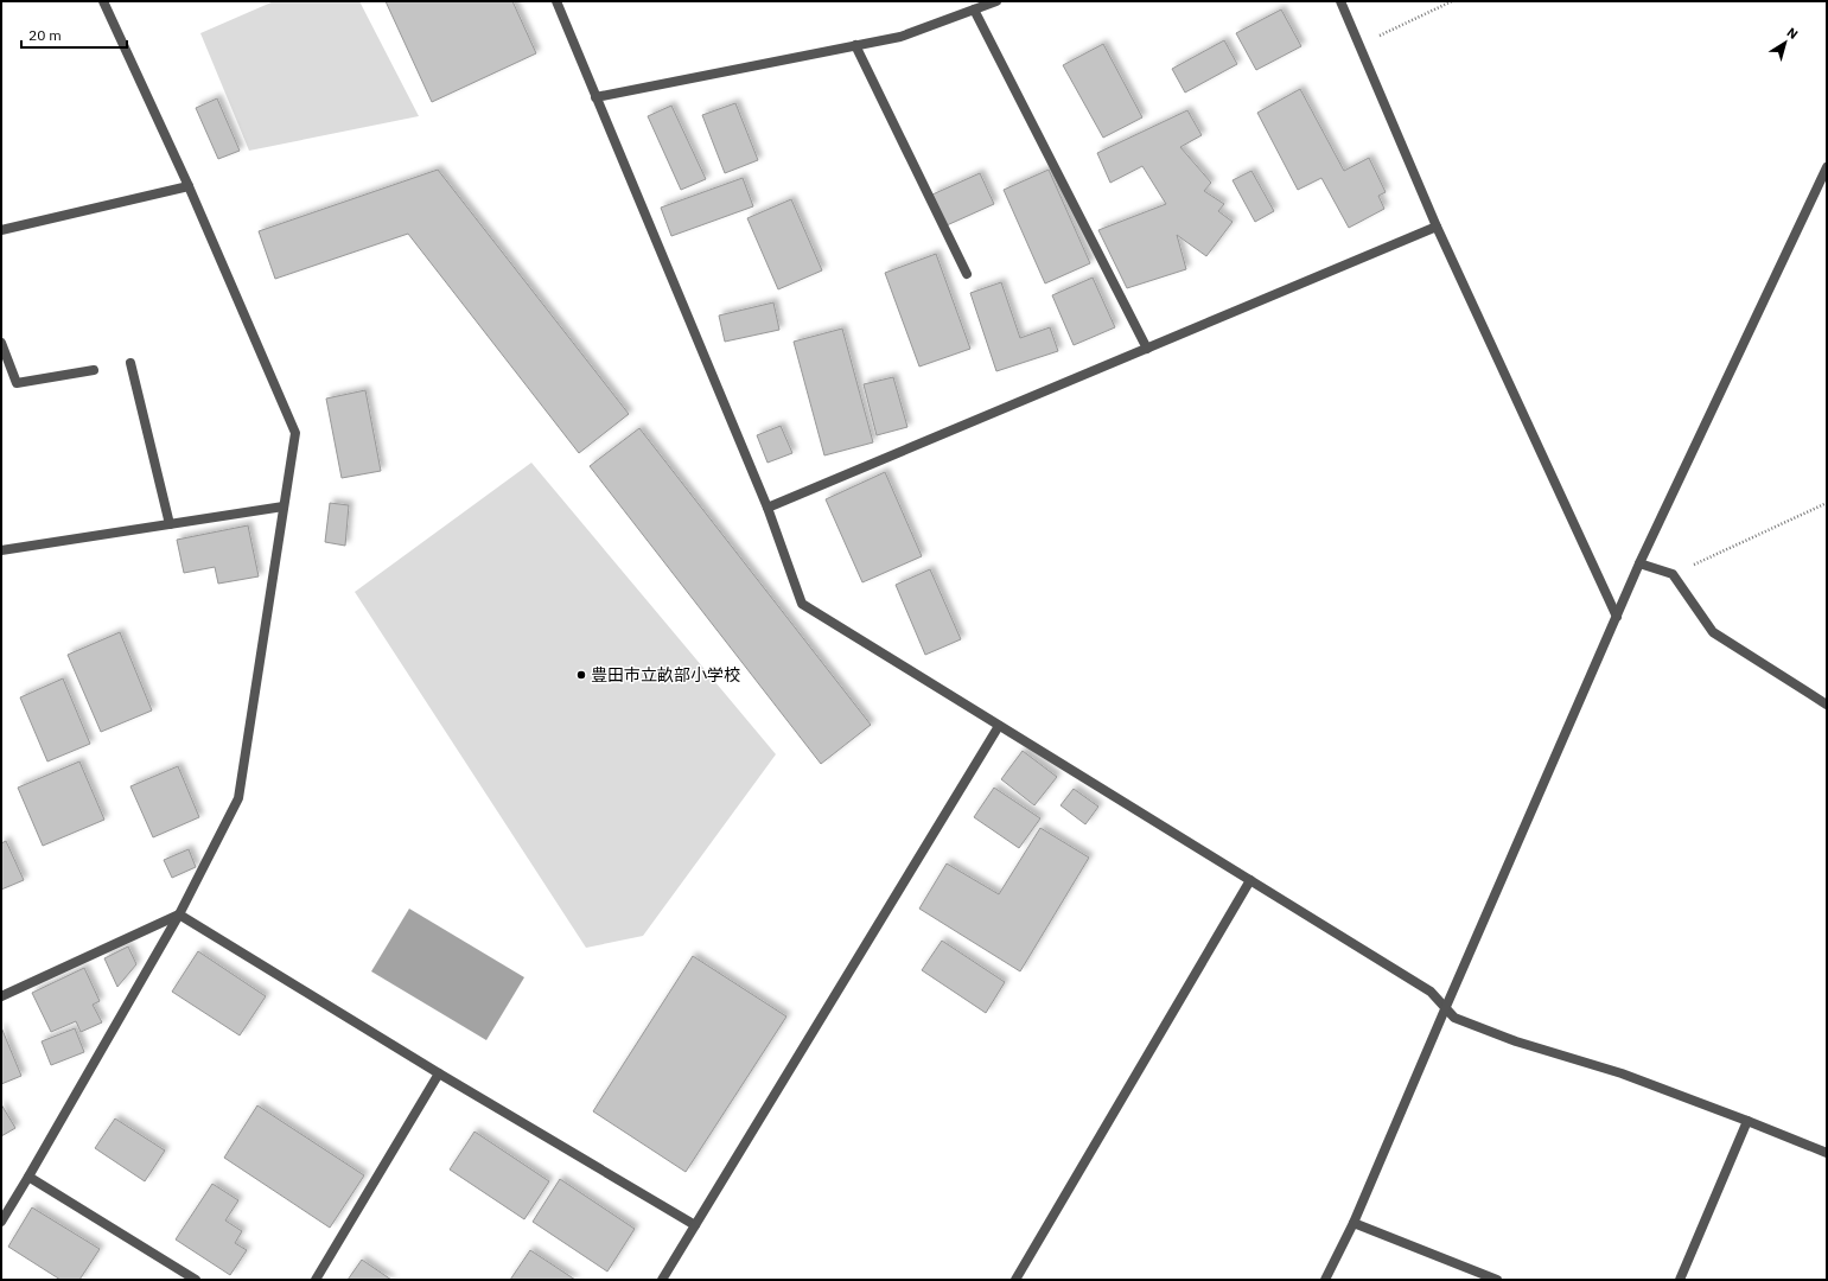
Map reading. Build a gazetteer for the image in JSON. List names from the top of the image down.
{
  "places": ["豊田市立畝部小学校"],
  "scale_bar": "20 m",
  "north": "top right"
}
